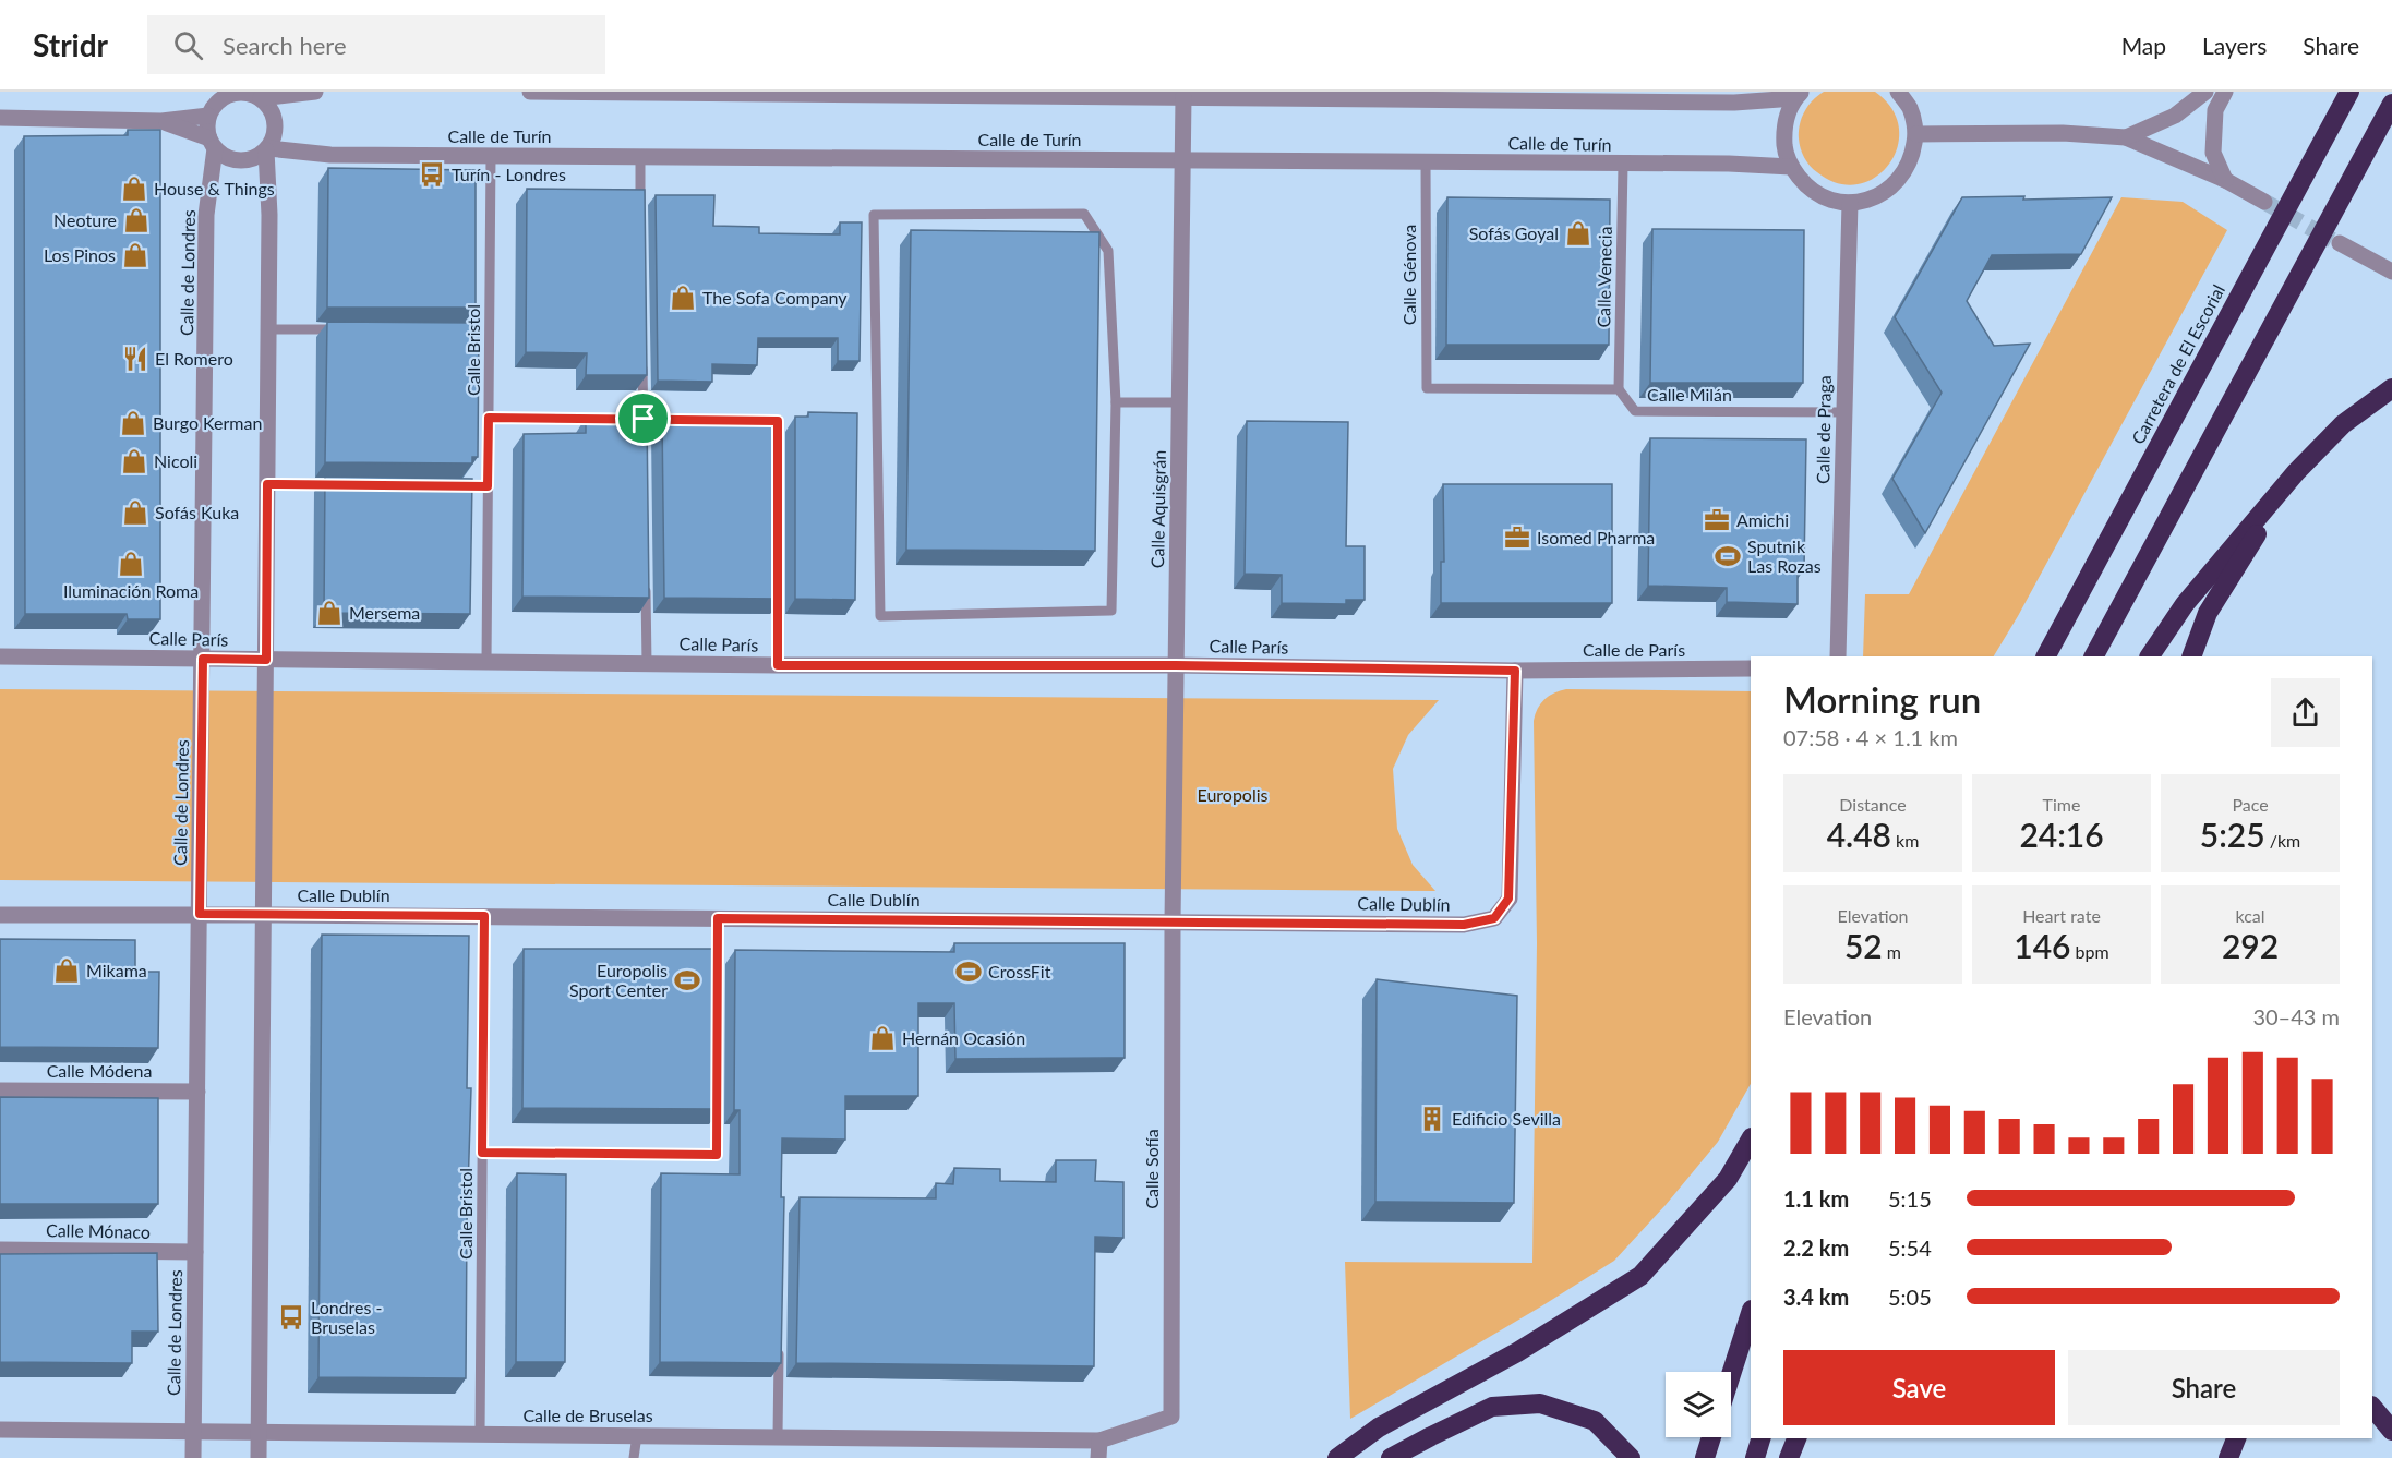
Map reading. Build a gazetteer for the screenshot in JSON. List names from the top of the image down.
{
  "streets": {
    "highway": ["Carretera de El Escorial"],
    "street": [
      "Calle de Turín",
      "Calle de Londres",
      "Calle de Praga",
      "Calle Aquisgrán",
      "Calle París",
      "Calle de París",
      "Calle Dublín",
      "Calle Módena",
      "Calle Sofía",
      "Calle Mónaco",
      "Calle de Bruselas"
    ],
    "lane": [
      "Calle Génova",
      "Calle Venecia",
      "Calle Bristol",
      "Calle Milán"
    ]
  },
  "crossings": [
    ["Calle de Turín", "Calle de Londres"],
    ["Calle de Turín", "Calle Génova"],
    ["Calle de Turín", "Calle Venecia"],
    ["Calle de Turín", "Calle Bristol"],
    ["Calle de Turín", "Calle Aquisgrán"],
    ["Calle de Londres", "Calle París"],
    ["Calle de Londres", "Calle Dublín"],
    ["Calle de Londres", "Calle Módena"],
    ["Calle de Londres", "Calle Mónaco"],
    ["Calle de Londres", "Calle de Bruselas"],
    ["Calle Génova", "Calle Venecia"],
    ["Calle Génova", "Calle Milán"],
    ["Calle Venecia", "Calle Milán"],
    ["Calle Bristol", "Calle París"],
    ["Calle Bristol", "Calle Dublín"],
    ["Calle Bristol", "Calle de Bruselas"],
    ["Calle Milán", "Calle de Praga"],
    ["Calle Aquisgrán", "Calle París"],
    ["Calle Aquisgrán", "Calle Dublín"],
    ["Calle Aquisgrán", "Calle Sofía"],
    ["Calle París", "Calle de París"],
    ["Calle París", "Calle Dublín"],
    ["Calle de París", "Calle Dublín"],
    ["Calle Dublín", "Calle Sofía"],
    ["Calle Sofía", "Calle de Bruselas"]
  ],
  "parks": ["Europolis"],
  "places": {
    "bus stop": ["Turín - Londres", "Londres - Bruselas"],
    "shop": [
      "House & Things",
      "Neoture",
      "Sofás Goyal",
      "Los Pinos",
      "The Sofa Company",
      "Burgo Kerman",
      "Nicoli",
      "Sofás Kuka",
      "Iluminación Roma",
      "Mersema",
      "Mikama",
      "Hernán Ocasión"
    ],
    "restaurant": ["El Romero"],
    "office": ["Amichi", "Isomed Pharma"],
    "sports": ["Sputnik Las Rozas", "CrossFit", "Europolis Sport Center"],
    "building": ["Edificio Sevilla"]
  },
  "page": {
    "header": "Stridr",
    "search": "Search here",
    "nav": ["Map", "Layers", "Share"],
    "heading": ["Morning run", "07:58 · 4 × 1.1 km"],
    "stats": [
      ["Distance", "4.48 km"],
      ["Time", "24:16"],
      ["Pace", "5:25 /km"],
      ["Elevation", "52 m"],
      ["Heart rate", "146 bpm"],
      ["kcal", "292"]
    ],
    "chart": ["Elevation", "30–43 m"],
    "list": [
      {
        "name": "1.1 km",
        "note": "5:15"
      },
      {
        "name": "2.2 km",
        "note": "5:54"
      },
      {
        "name": "3.4 km",
        "note": "5:05"
      }
    ],
    "buttons": ["Save", "Share"]
  }
}
